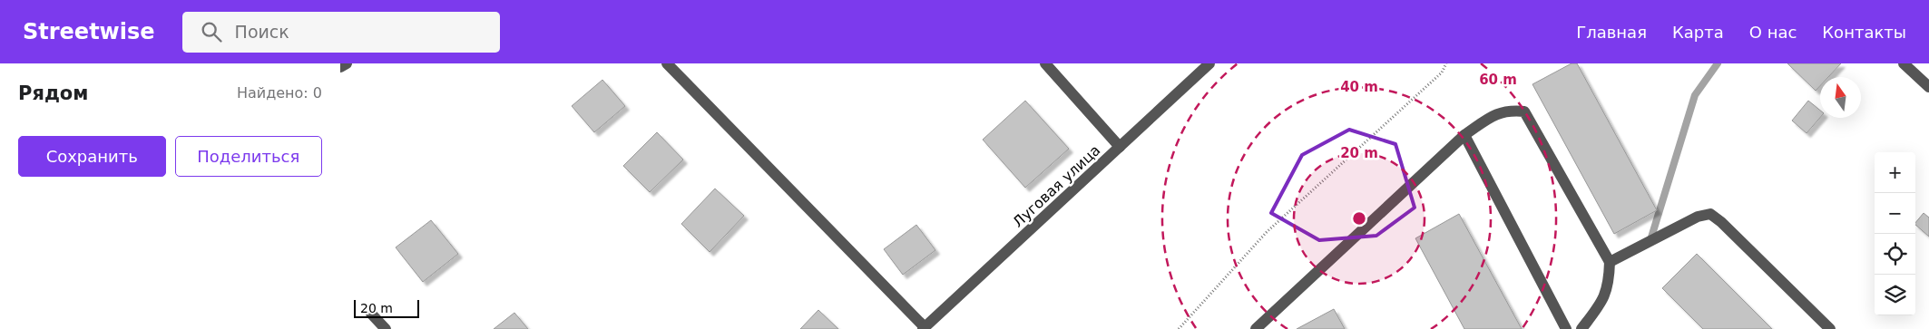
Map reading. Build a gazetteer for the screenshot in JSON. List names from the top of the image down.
{
  "streets": {
    "street": ["Луговая улица"]
  },
  "scale_bar": "20 m",
  "north": "top",
  "page": {
    "header": "Streetwise",
    "search": "Поиск",
    "nav": [
      "Главная",
      "Карта",
      "О нас",
      "Контакты"
    ],
    "heading": ["Рядом", "Найдено: 0"],
    "buttons": ["Сохранить", "Поделиться"],
    "map_buttons": ["+", "−"],
    "scale": "20 m"
  },
  "rings": ["60 m", "40 m", "20 m"]
}
